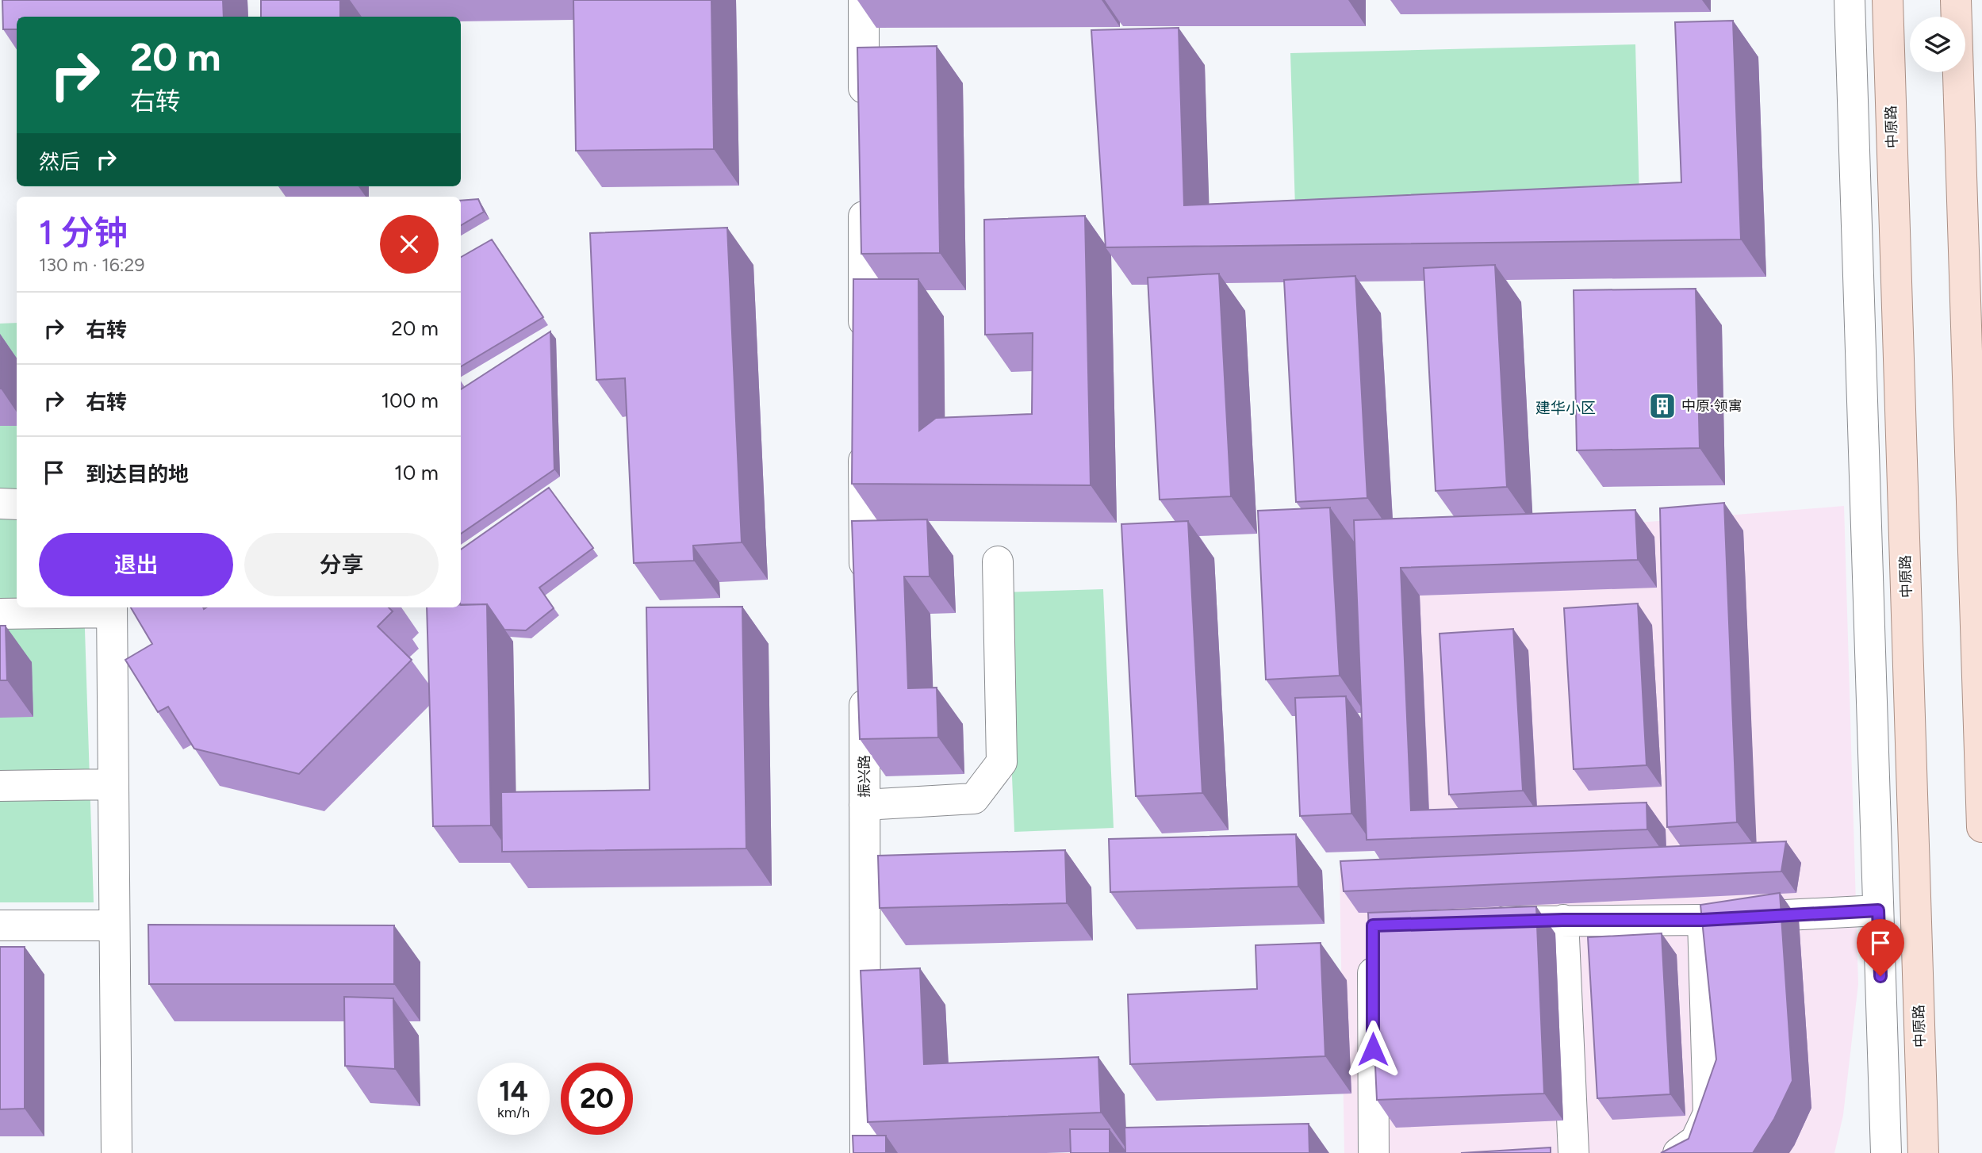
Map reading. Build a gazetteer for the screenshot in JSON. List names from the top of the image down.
{
  "streets": {
    "main road": ["中原路"],
    "street": ["振兴路"]
  },
  "districts": ["建华小区"],
  "places": {
    "building": ["中原·领寓"]
  },
  "page": {
    "turn": ["20 m", "右转"],
    "then": "然后",
    "heading": ["1 分钟", "130 m · 16:29"],
    "list": [
      {
        "name": "右转",
        "value": "20 m"
      },
      {
        "name": "右转",
        "value": "100 m"
      },
      {
        "name": "到达目的地",
        "value": "10 m"
      }
    ],
    "buttons": ["退出", "分享"],
    "speed": "14 km/h",
    "limit": "20"
  }
}
